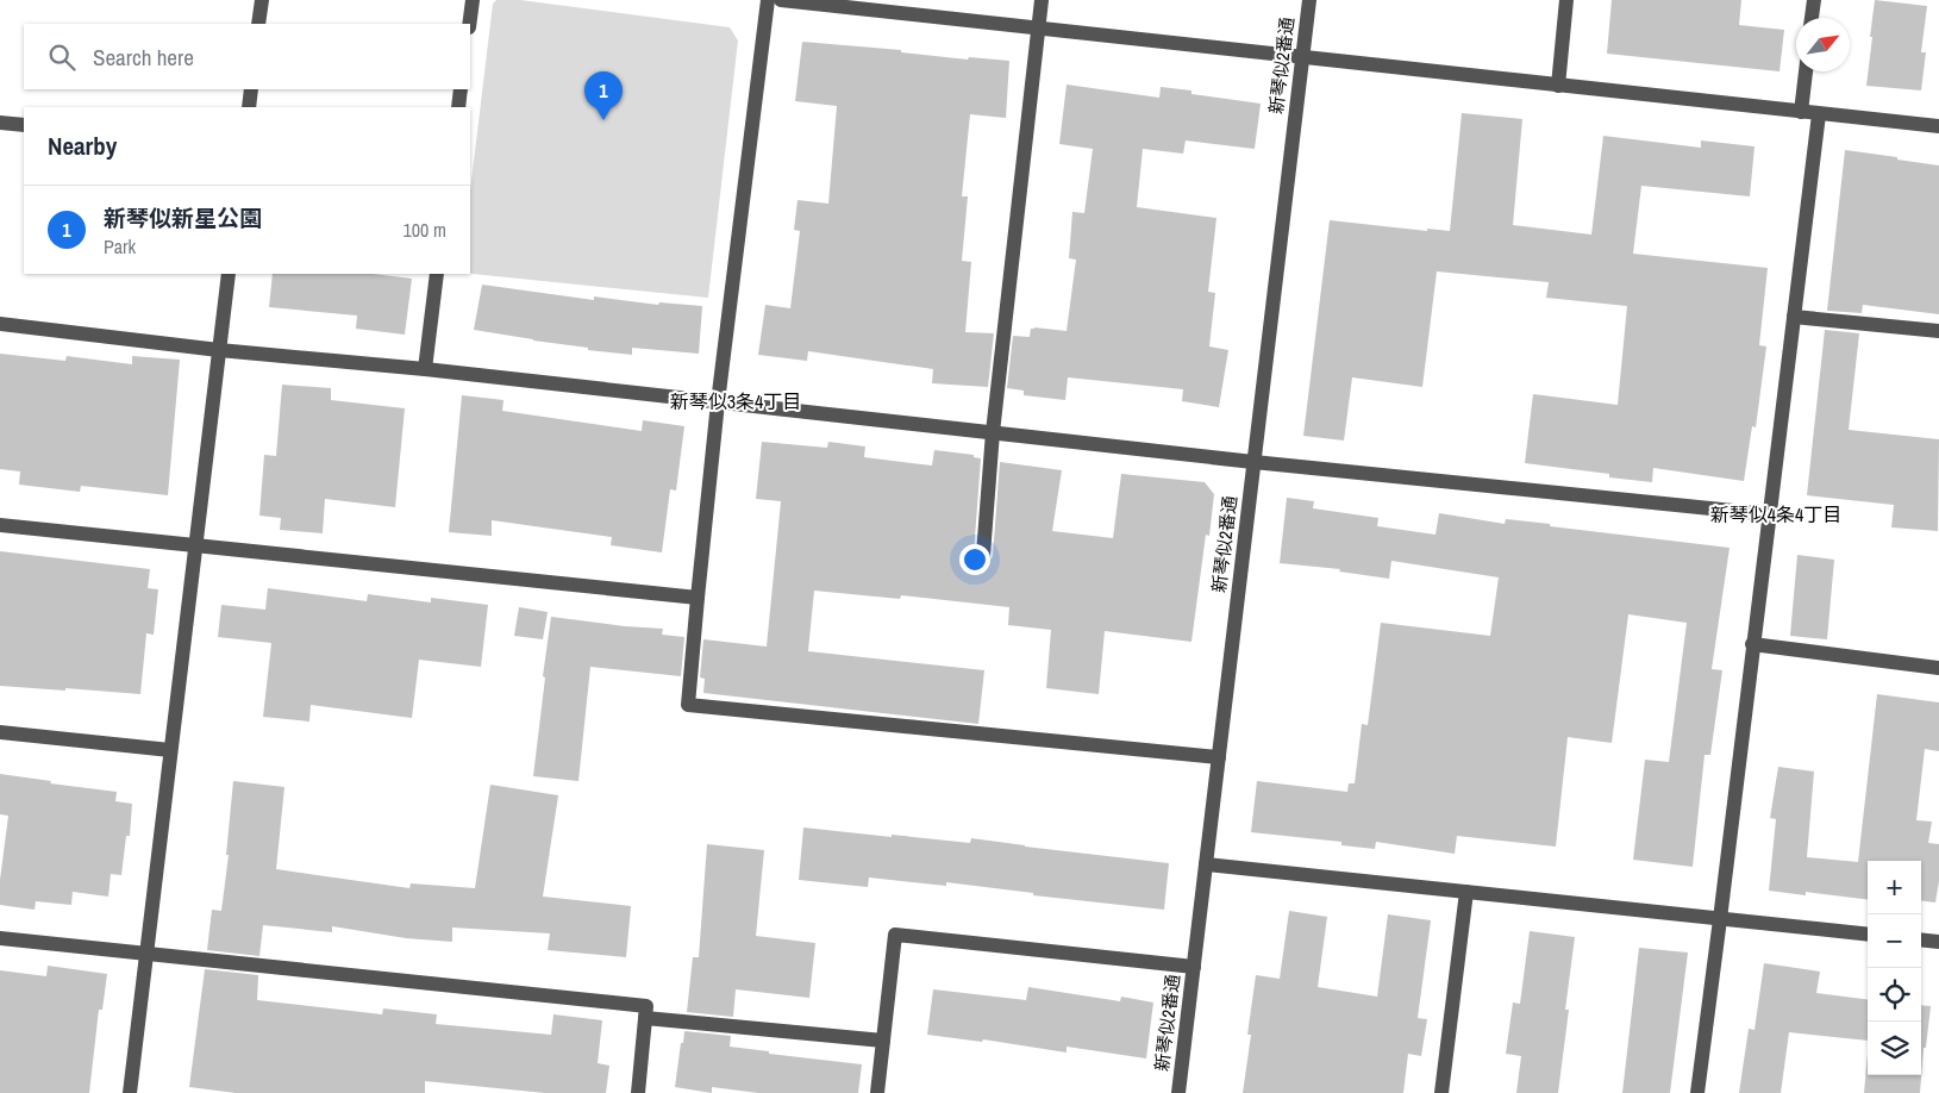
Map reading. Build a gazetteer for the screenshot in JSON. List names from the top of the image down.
{
  "streets": {
    "street": ["新琴似2番通"]
  },
  "districts": ["新琴似3条4丁目", "新琴似4条4丁目"],
  "north": "top right",
  "page": {
    "search": "Search here",
    "pins": "1",
    "heading": "Nearby",
    "list": [
      {
        "mark": "1",
        "name": "新琴似新星公園",
        "note": "Park",
        "value": "100 m"
      }
    ],
    "map_buttons": ["+", "−"]
  }
}
